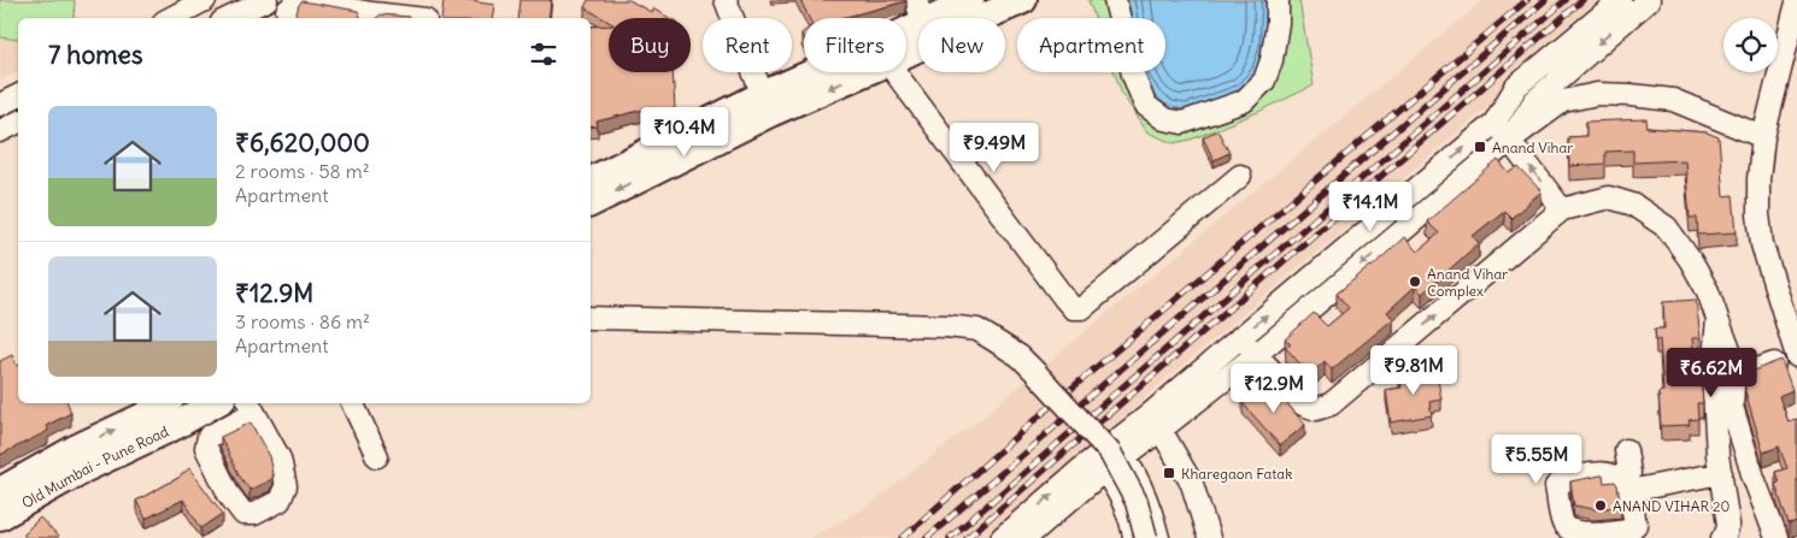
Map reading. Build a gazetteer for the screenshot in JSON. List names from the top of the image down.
{
  "streets": {
    "main road": ["Old Mumbai - Pune Road"]
  },
  "places": {
    "transit": ["Anand Vihar", "Kharegaon Fatak"],
    "other": ["Anand Vihar Complex", "ANAND VIHAR 20"]
  },
  "page": {
    "chip": [
      "Buy",
      "Rent",
      "Filters",
      "New",
      "Apartment"
    ],
    "heading": "7 homes",
    "list": [
      {
        "name": "₹6,620,000",
        "note": "2 rooms · 58 m² · Apartment"
      },
      {
        "name": "₹12.9M",
        "note": "3 rooms · 86 m² · Apartment"
      }
    ],
    "price": [
      "₹10.4M",
      "₹9.49M",
      "₹14.1M",
      "₹9.81M",
      "₹6.62M",
      "₹12.9M",
      "₹5.55M"
    ]
  }
}
